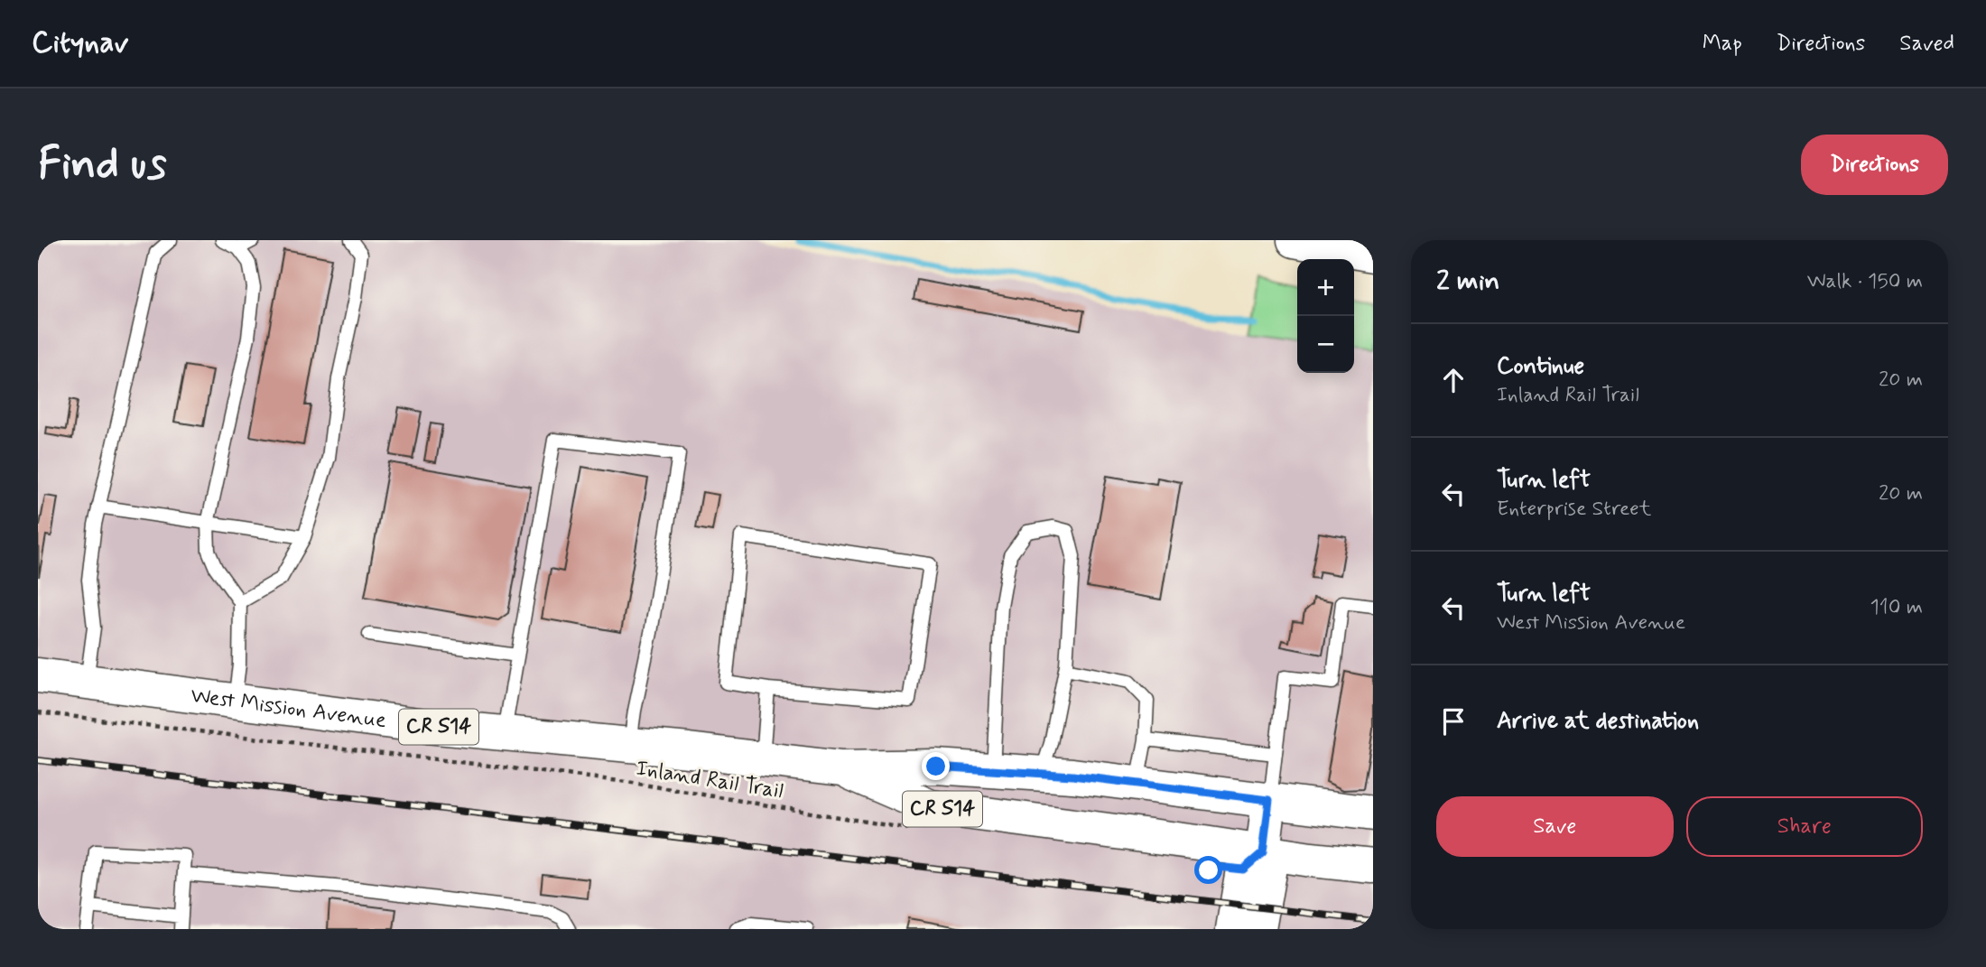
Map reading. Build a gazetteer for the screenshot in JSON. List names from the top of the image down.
{
  "streets": {
    "main road": ["West Mission Avenue", "CR S14"],
    "path": ["Inland Rail Trail"]
  },
  "page": {
    "header": "Citynav",
    "nav": ["Map", "Directions", "Saved"],
    "buttons": [
      "Directions",
      ["Save", "Share"]
    ],
    "title": "Find us",
    "heading": ["2 min", "Walk · 150 m"],
    "map_buttons": ["+", "−"],
    "list": [
      ["Continue", "Inland Rail Trail", "20 m"],
      ["Turn left", "Enterprise Street", "20 m"],
      ["Turn left", "West Mission Avenue", "110 m"],
      "Arrive at destination"
    ]
  }
}
